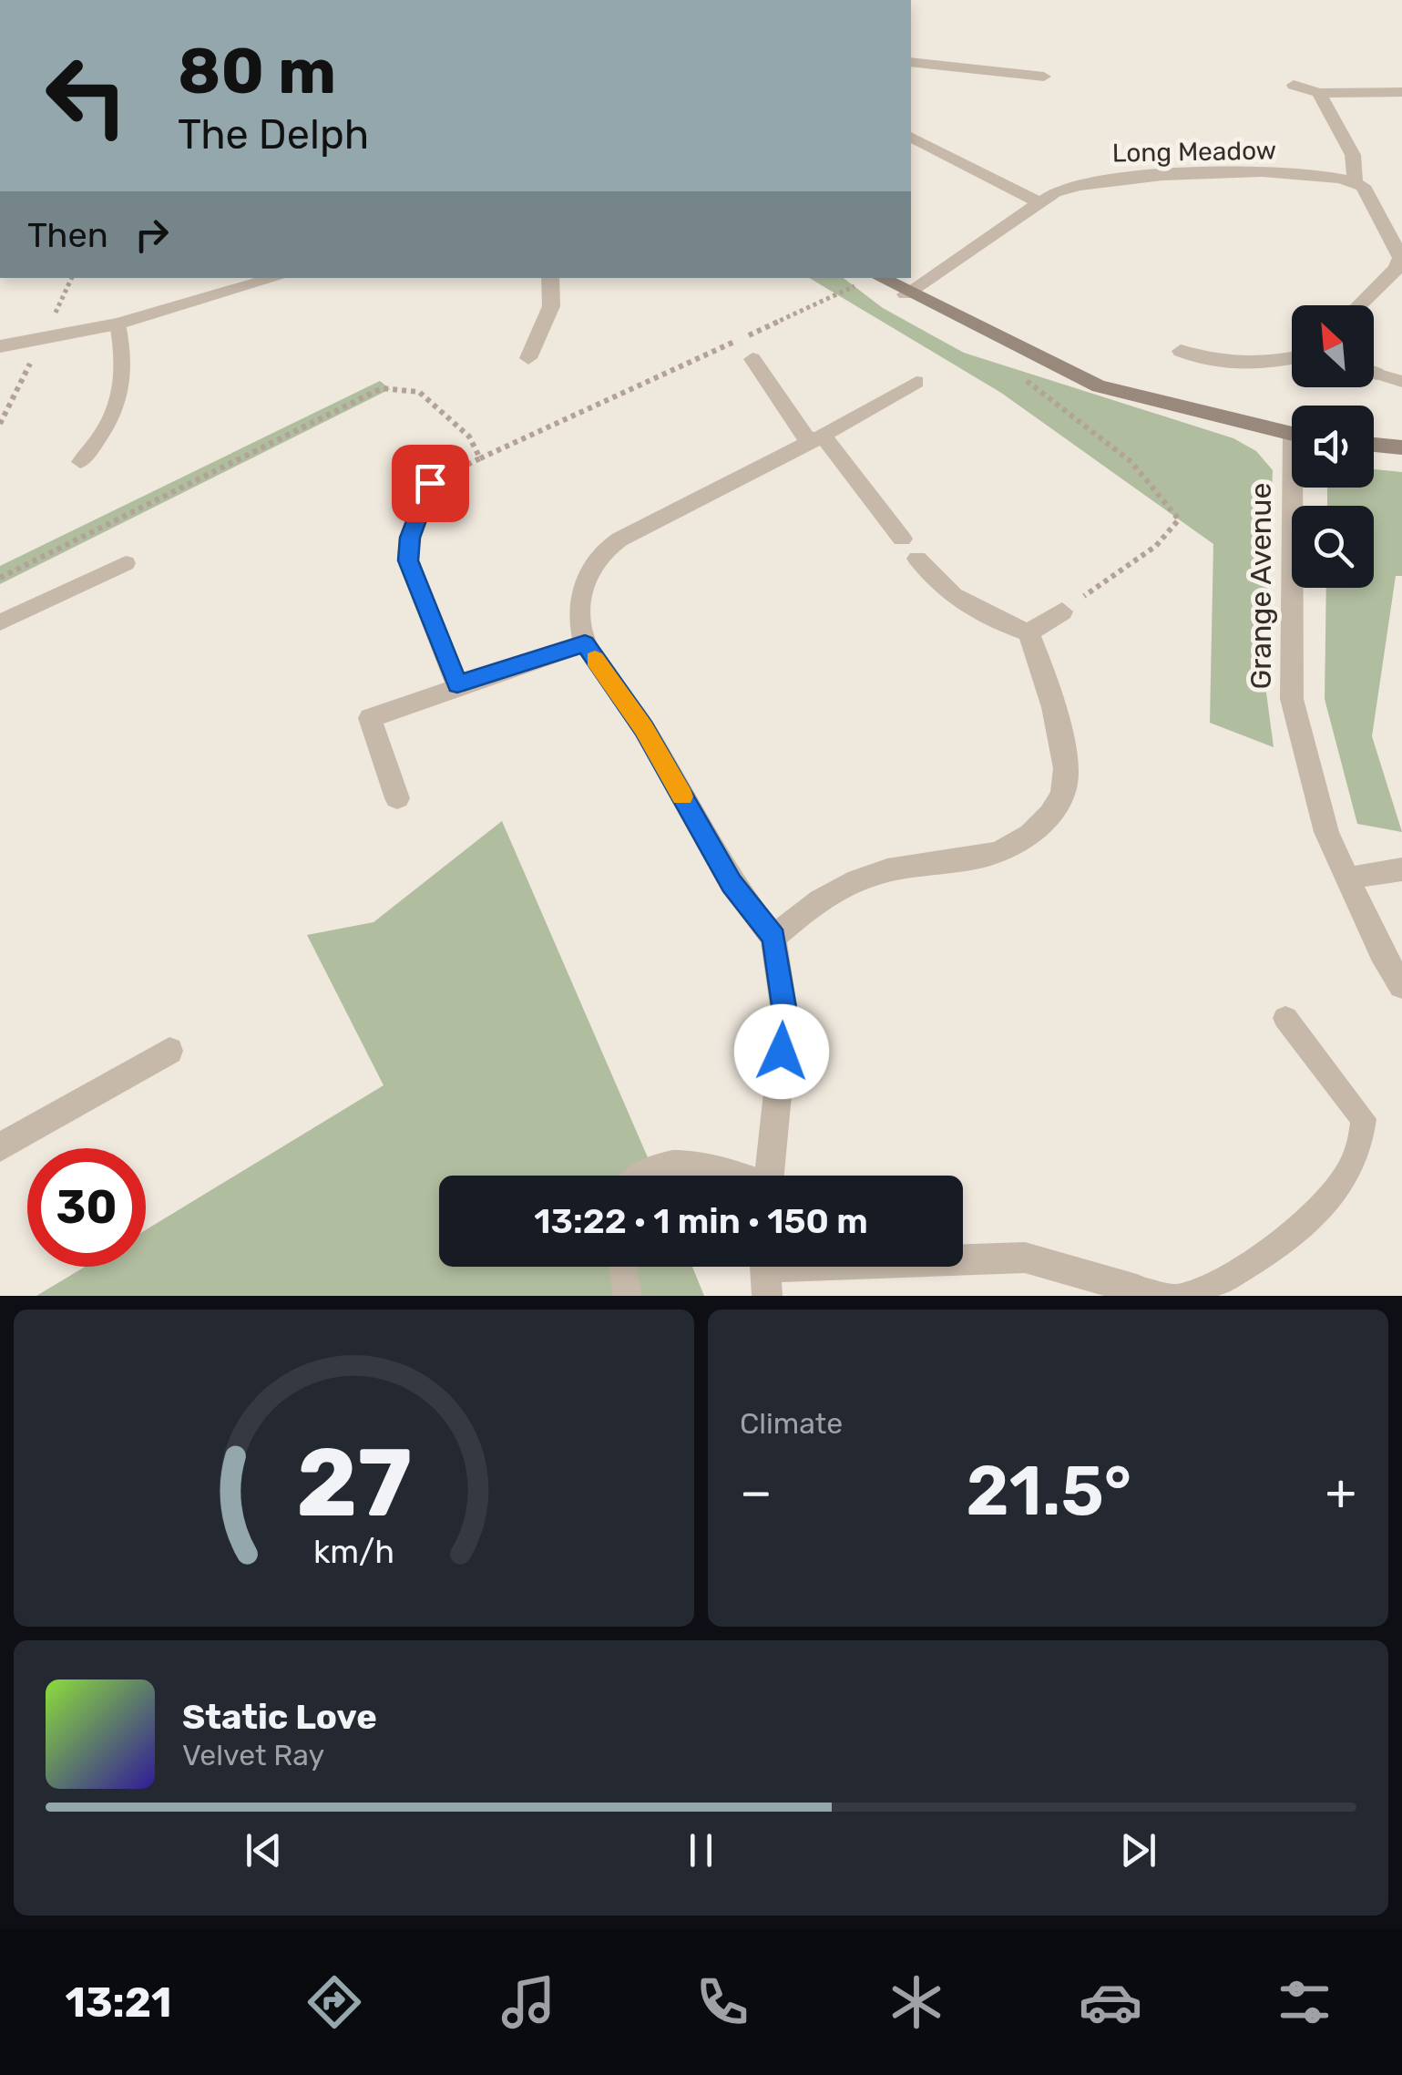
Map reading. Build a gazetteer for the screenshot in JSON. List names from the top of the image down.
{
  "streets": {
    "street": ["Long Meadow", "Grange Avenue"]
  },
  "north": "top left",
  "page": {
    "turn": ["80 m", "The Delph"],
    "then": "Then",
    "limit": "30",
    "trip": "13:22 · 1 min · 150 m",
    "tile": "Climate",
    "heat": ["−", "21.5°", "+"],
    "song": ["Static Love", "Velvet Ray"],
    "tabs": "13:21",
    "gauge": ["27", "km/h"]
  }
}
